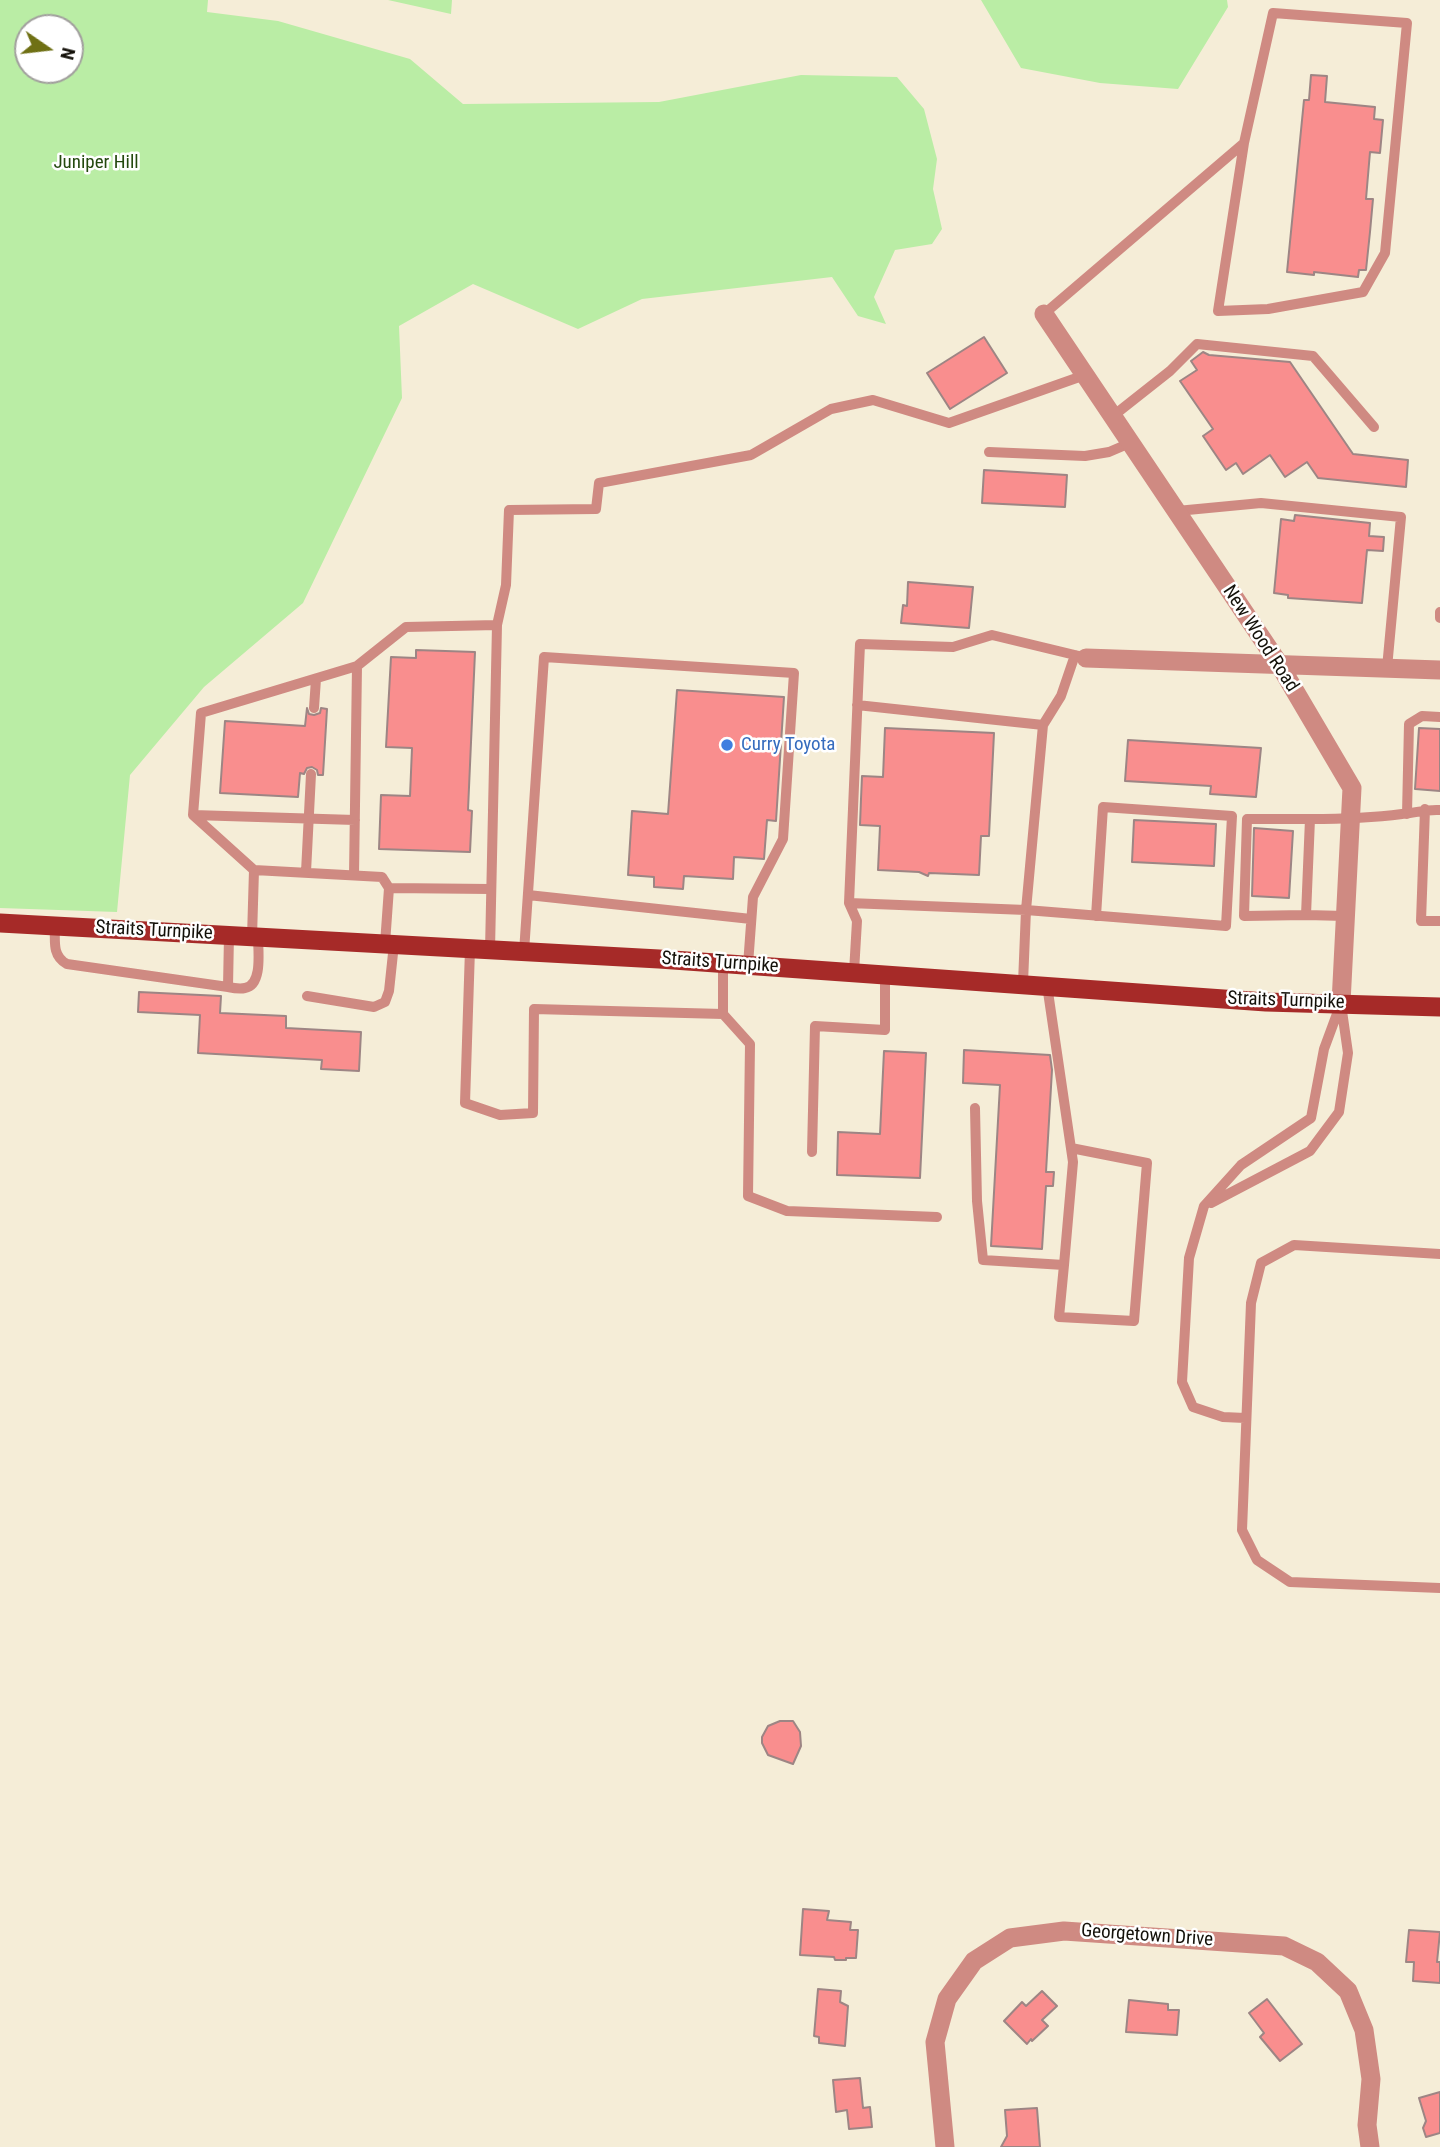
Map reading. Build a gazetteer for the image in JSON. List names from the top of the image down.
{
  "streets": {
    "main road": ["Straits Turnpike"],
    "street": ["New Wood Road", "Georgetown Drive"]
  },
  "crossings": [
    ["New Wood Road", "Straits Turnpike"]
  ],
  "parks": ["Juniper Hill"],
  "places": ["Curry Toyota"],
  "north": "right"
}
